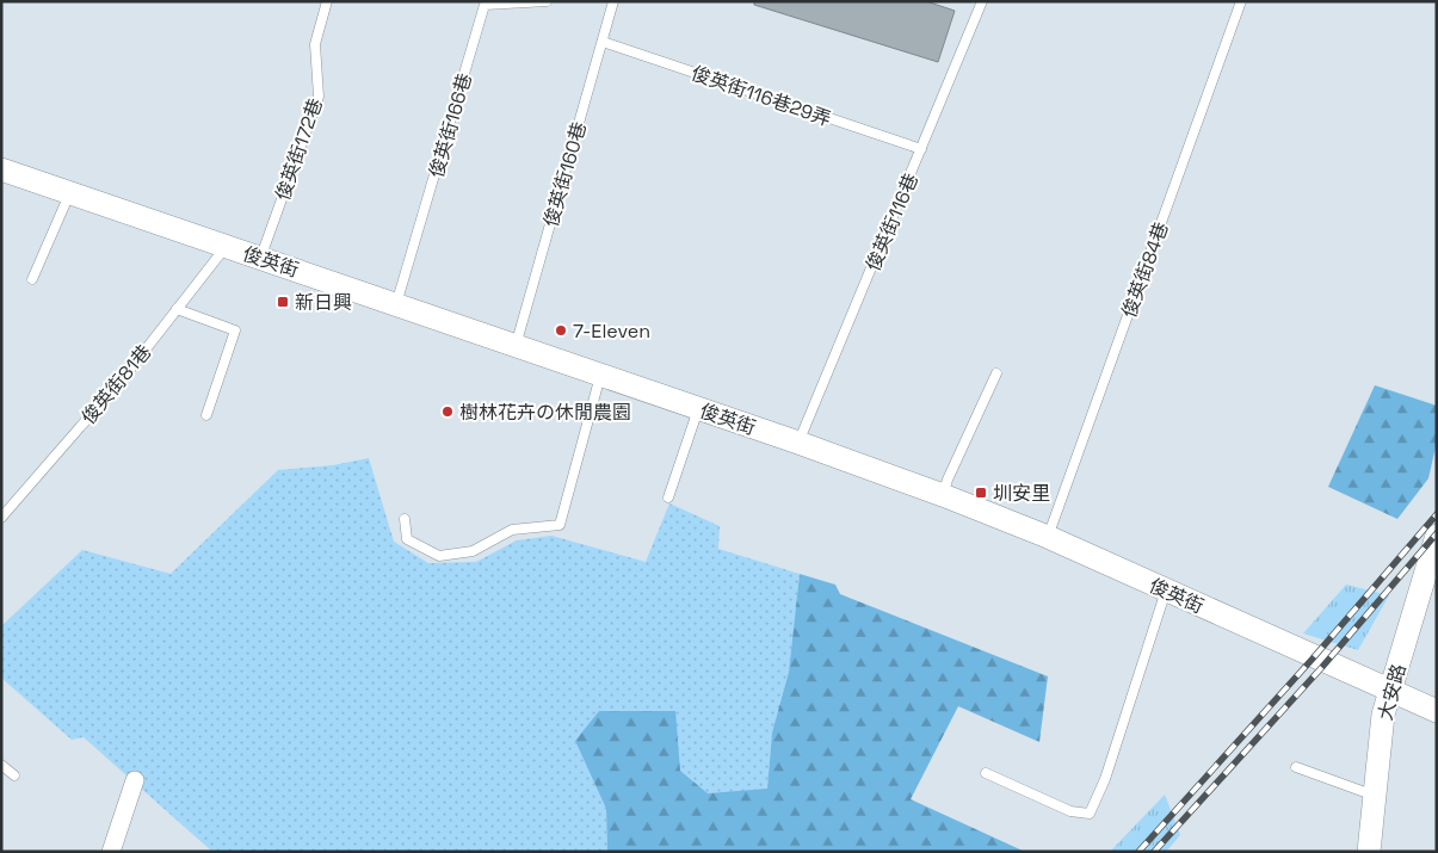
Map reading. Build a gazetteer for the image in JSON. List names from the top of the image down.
{
  "streets": {
    "street": ["俊英街", "大安路"],
    "lane": [
      "俊英街116巷29弄",
      "俊英街166巷",
      "俊英街172巷",
      "俊英街160巷",
      "俊英街116巷",
      "俊英街84巷",
      "俊英街81巷"
    ]
  },
  "crossings": [
    ["俊英街116巷29弄", "俊英街160巷"],
    ["俊英街116巷29弄", "俊英街116巷"],
    ["俊英街166巷", "俊英街"],
    ["俊英街172巷", "俊英街"],
    ["俊英街160巷", "俊英街"],
    ["俊英街116巷", "俊英街"],
    ["俊英街", "俊英街84巷"],
    ["俊英街", "俊英街81巷"],
    ["俊英街", "大安路"]
  ],
  "places": {
    "transit": ["新日興", "圳安里"],
    "other": ["7-Eleven", "樹林花卉の休閒農園"]
  }
}
